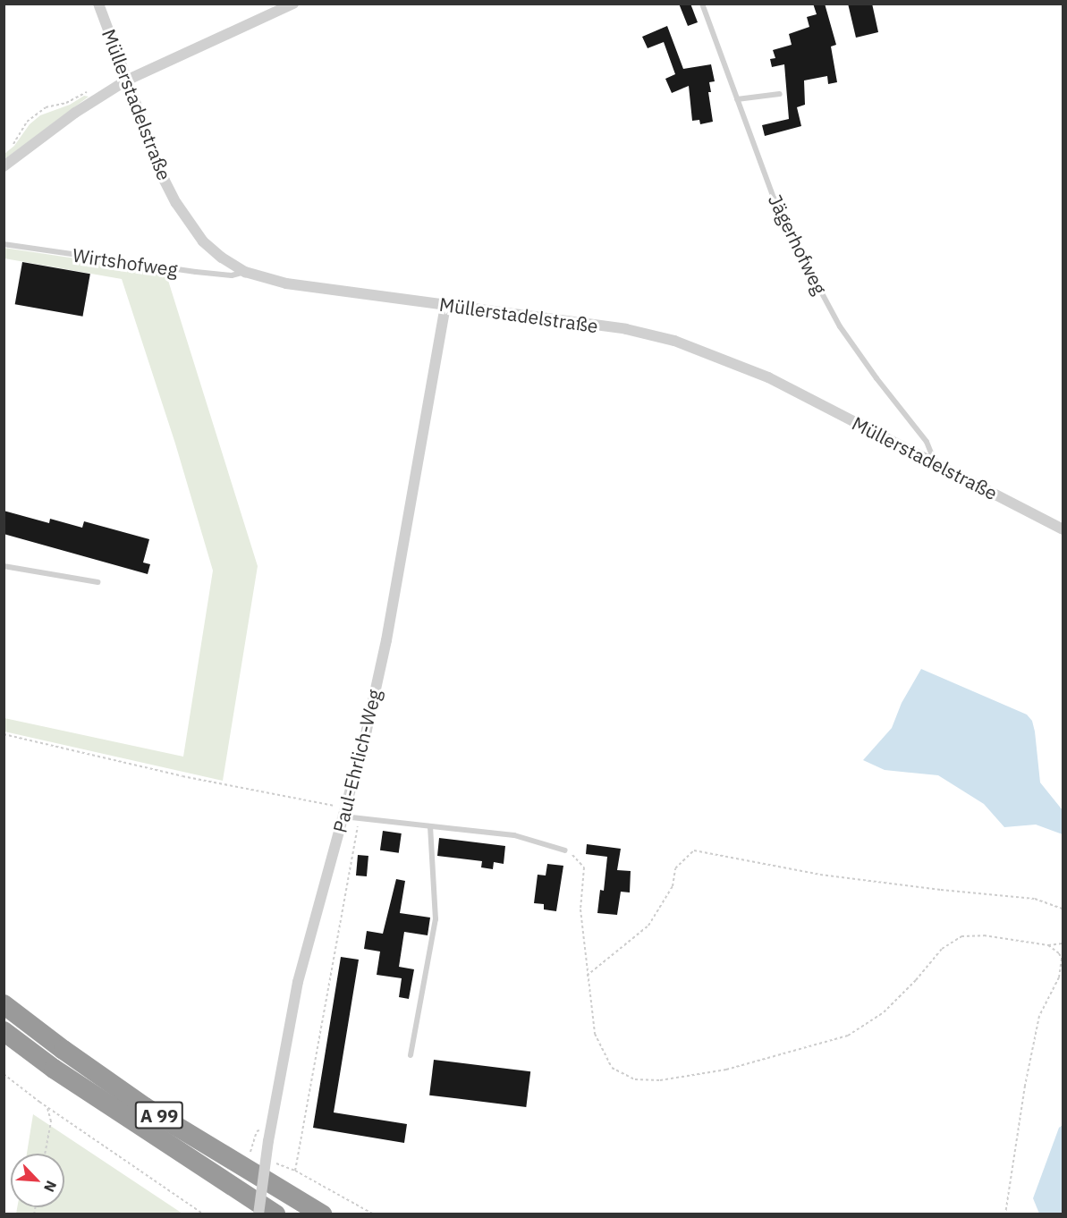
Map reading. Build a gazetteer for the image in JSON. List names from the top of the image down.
{
  "streets": {
    "highway": ["A 99"],
    "street": ["Müllerstadelstraße", "Paul-Ehrlich-Weg"],
    "lane": ["Jägerhofweg", "Wirtshofweg"]
  },
  "crossings": [
    ["Müllerstadelstraße", "Jägerhofweg"],
    ["Müllerstadelstraße", "Wirtshofweg"],
    ["Müllerstadelstraße", "Paul-Ehrlich-Weg"]
  ],
  "north": "bottom right"
}
